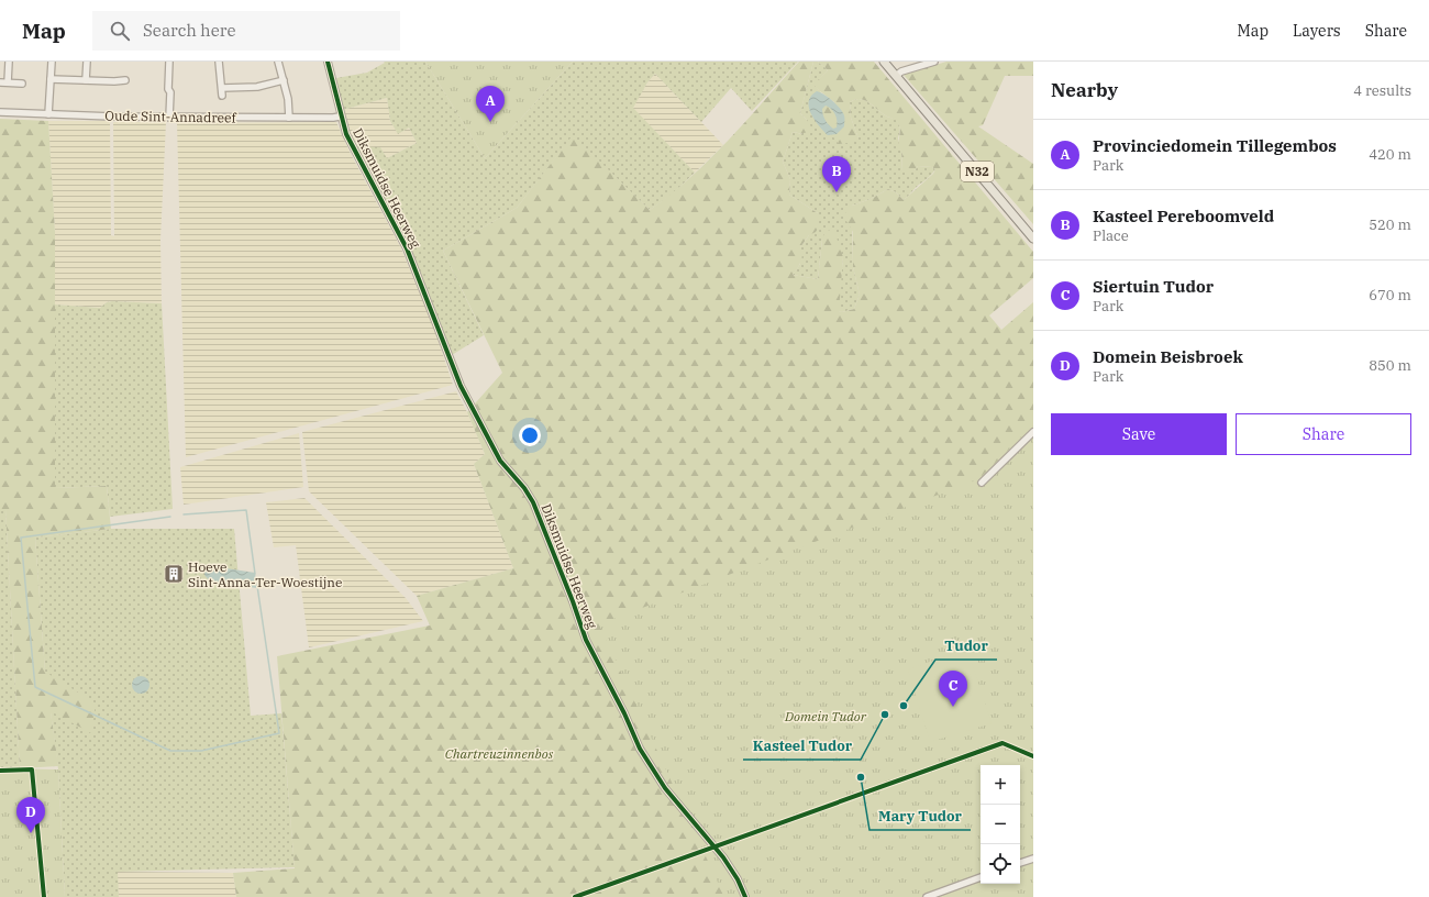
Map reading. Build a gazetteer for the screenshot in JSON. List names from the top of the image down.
{
  "streets": {
    "main road": ["N32"],
    "street": ["Oude Sint-Annadreef", "Diksmuidse Heerweg"]
  },
  "crossings": [
    ["Oude Sint-Annadreef", "Diksmuidse Heerweg"]
  ],
  "parks": ["Domein Tudor", "Chartreuzinnenbos"],
  "places": {
    "building": ["Hoeve Sint-Anna-Ter-Woestijne"],
    "other": ["Tudor", "Kasteel Tudor", "Mary Tudor"]
  },
  "page": {
    "header": "Map",
    "search": "Search here",
    "nav": ["Map", "Layers", "Share"],
    "heading": ["Nearby", "4 results"],
    "pins": [
      "A",
      "B",
      "C",
      "D"
    ],
    "list": [
      {
        "mark": "A",
        "name": "Provinciedomein Tillegembos",
        "note": "Park",
        "value": "420 m"
      },
      {
        "mark": "B",
        "name": "Kasteel Pereboomveld",
        "note": "Place",
        "value": "520 m"
      },
      {
        "mark": "C",
        "name": "Siertuin Tudor",
        "note": "Park",
        "value": "670 m"
      },
      {
        "mark": "D",
        "name": "Domein Beisbroek",
        "note": "Park",
        "value": "850 m"
      }
    ],
    "buttons": ["Save", "Share"],
    "map_buttons": ["+", "−"]
  }
}
